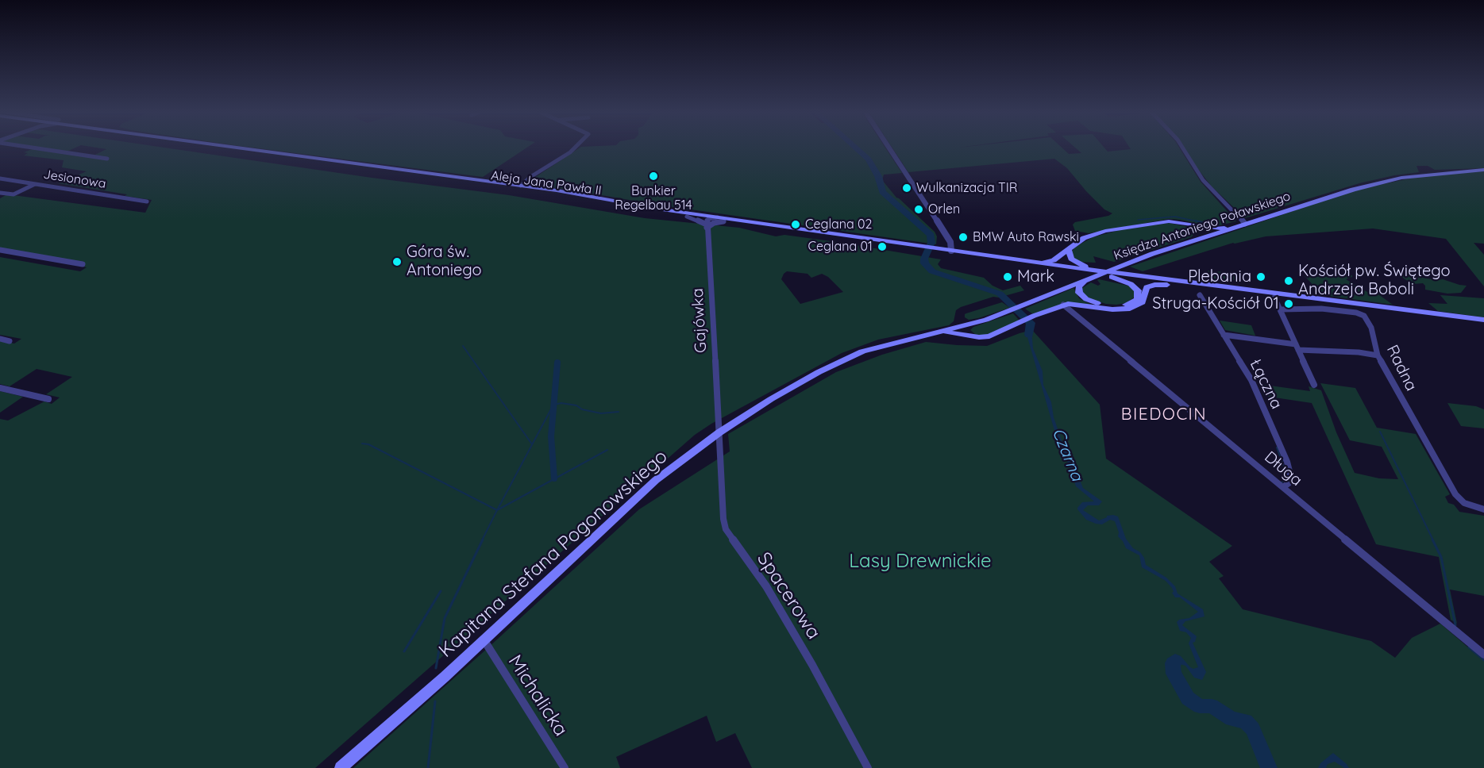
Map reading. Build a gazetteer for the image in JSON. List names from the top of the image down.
{
  "streets": {
    "main road": ["Aleja Jana Pawła II", "Księdza Antoniego Poławskiego", "Kapitana Stefana Pogonowskiego"],
    "street": [
      "Jesionowa",
      "Gajówka",
      "Radna",
      "Łączna",
      "Długa",
      "Spacerowa",
      "Michalicka"
    ]
  },
  "crossings": [
    ["Aleja Jana Pawła II", "Gajówka"],
    ["Księdza Antoniego Poławskiego", "Kapitana Stefana Pogonowskiego"],
    ["Gajówka", "Kapitana Stefana Pogonowskiego"],
    ["Gajówka", "Spacerowa"],
    ["Łączna", "Długa"],
    ["Kapitana Stefana Pogonowskiego", "Spacerowa"],
    ["Kapitana Stefana Pogonowskiego", "Michalicka"]
  ],
  "districts": ["BIEDOCIN"],
  "water": ["Czarna"],
  "parks": ["Lasy Drewnickie"],
  "places": [
    "Bunkier Regelbau 514",
    "Wulkanizacja TIR",
    "Orlen",
    "Ceglana 02",
    "BMW Auto Rawski",
    "Ceglana 01",
    "Góra św. Antoniego",
    "Mark",
    "Plebania",
    "Kościół pw. Świętego Andrzeja Boboli",
    "Struga-Kościół 01"
  ]
}
